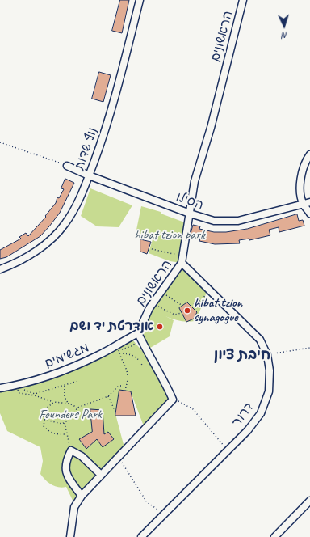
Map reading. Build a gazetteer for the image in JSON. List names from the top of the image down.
{
  "streets": {
    "street": [
      "הראשונים",
      "נוף שדות",
      "הסילו",
      "מגשימים",
      "דרור"
    ]
  },
  "crossings": [
    ["הראשונים", "הסילו"],
    ["הראשונים", "מגשימים"],
    ["הראשונים", "דרור"],
    ["נוף שדות", "הסילו"]
  ],
  "districts": ["חיבת ציון"],
  "parks": ["hibat tzion park", "Founders Park"],
  "places": ["hibat tzion synagogue", "אנדרטת יד ושם"],
  "north": "bottom"
}
